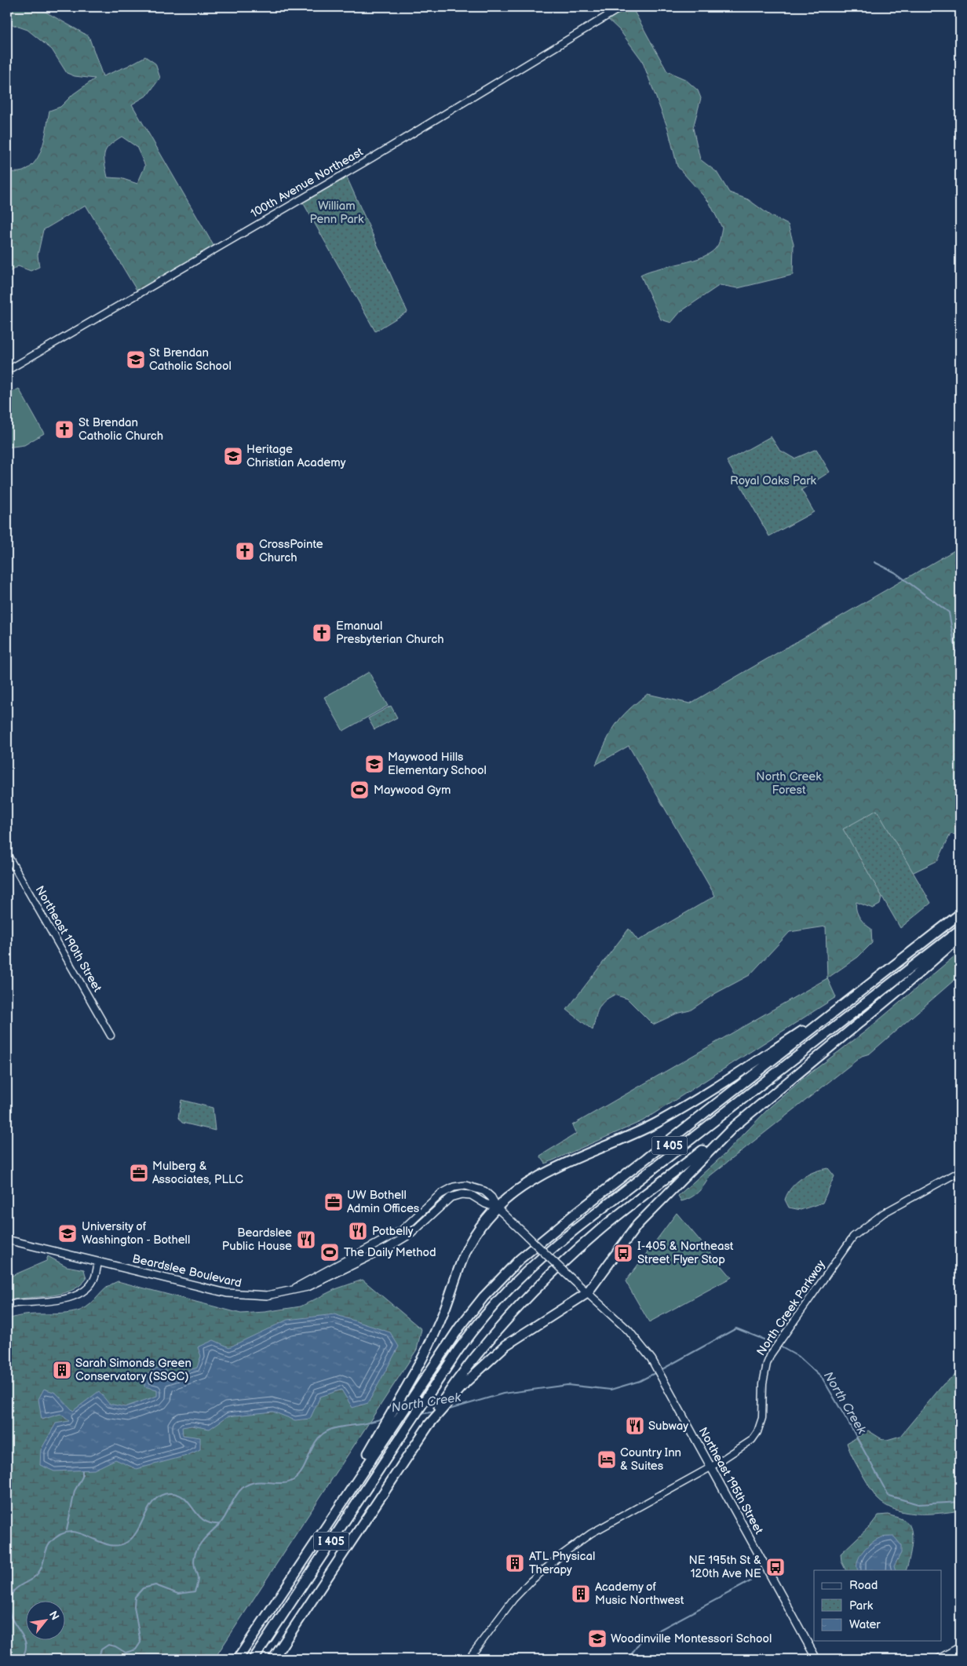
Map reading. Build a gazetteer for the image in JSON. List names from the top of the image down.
{
  "streets": {
    "highway": ["I 405"],
    "main road": ["Beardslee Boulevard", "Northeast 195th Street"],
    "street": ["100th Avenue Northeast", "Northeast 190th Street", "North Creek Parkway"]
  },
  "crossings": [
    ["Beardslee Boulevard", "Northeast 195th Street"],
    ["North Creek Parkway", "Northeast 195th Street"]
  ],
  "water": ["North Creek"],
  "parks": ["William Penn Park", "Royal Oaks Park", "North Creek Forest"],
  "places": {
    "school or university": [
      "St Brendan Catholic School",
      "Heritage Christian Academy",
      "Maywood Hills Elementary School",
      "University of Washington - Bothell",
      "Woodinville Montessori School"
    ],
    "church": ["St Brendan Catholic Church", "CrossPointe Church", "Emanual Presbyterian Church"],
    "sports": ["Maywood Gym", "The Daily Method"],
    "office": ["Mulberg & Associates, PLLC", "UW Bothell Admin Offices"],
    "restaurant": ["Potbelly", "Beardslee Public House", "Subway"],
    "bus stop": ["I-405 & Northeast Street Flyer Stop", "NE 195th St & 120th Ave NE"],
    "building": ["Sarah Simonds Green Conservatory (SSGC)", "ATL Physical Therapy", "Academy of Music Northwest"],
    "hotel": ["Country Inn & Suites"]
  },
  "legend": ["Road", "Park", "Water"],
  "north": "top right"
}
